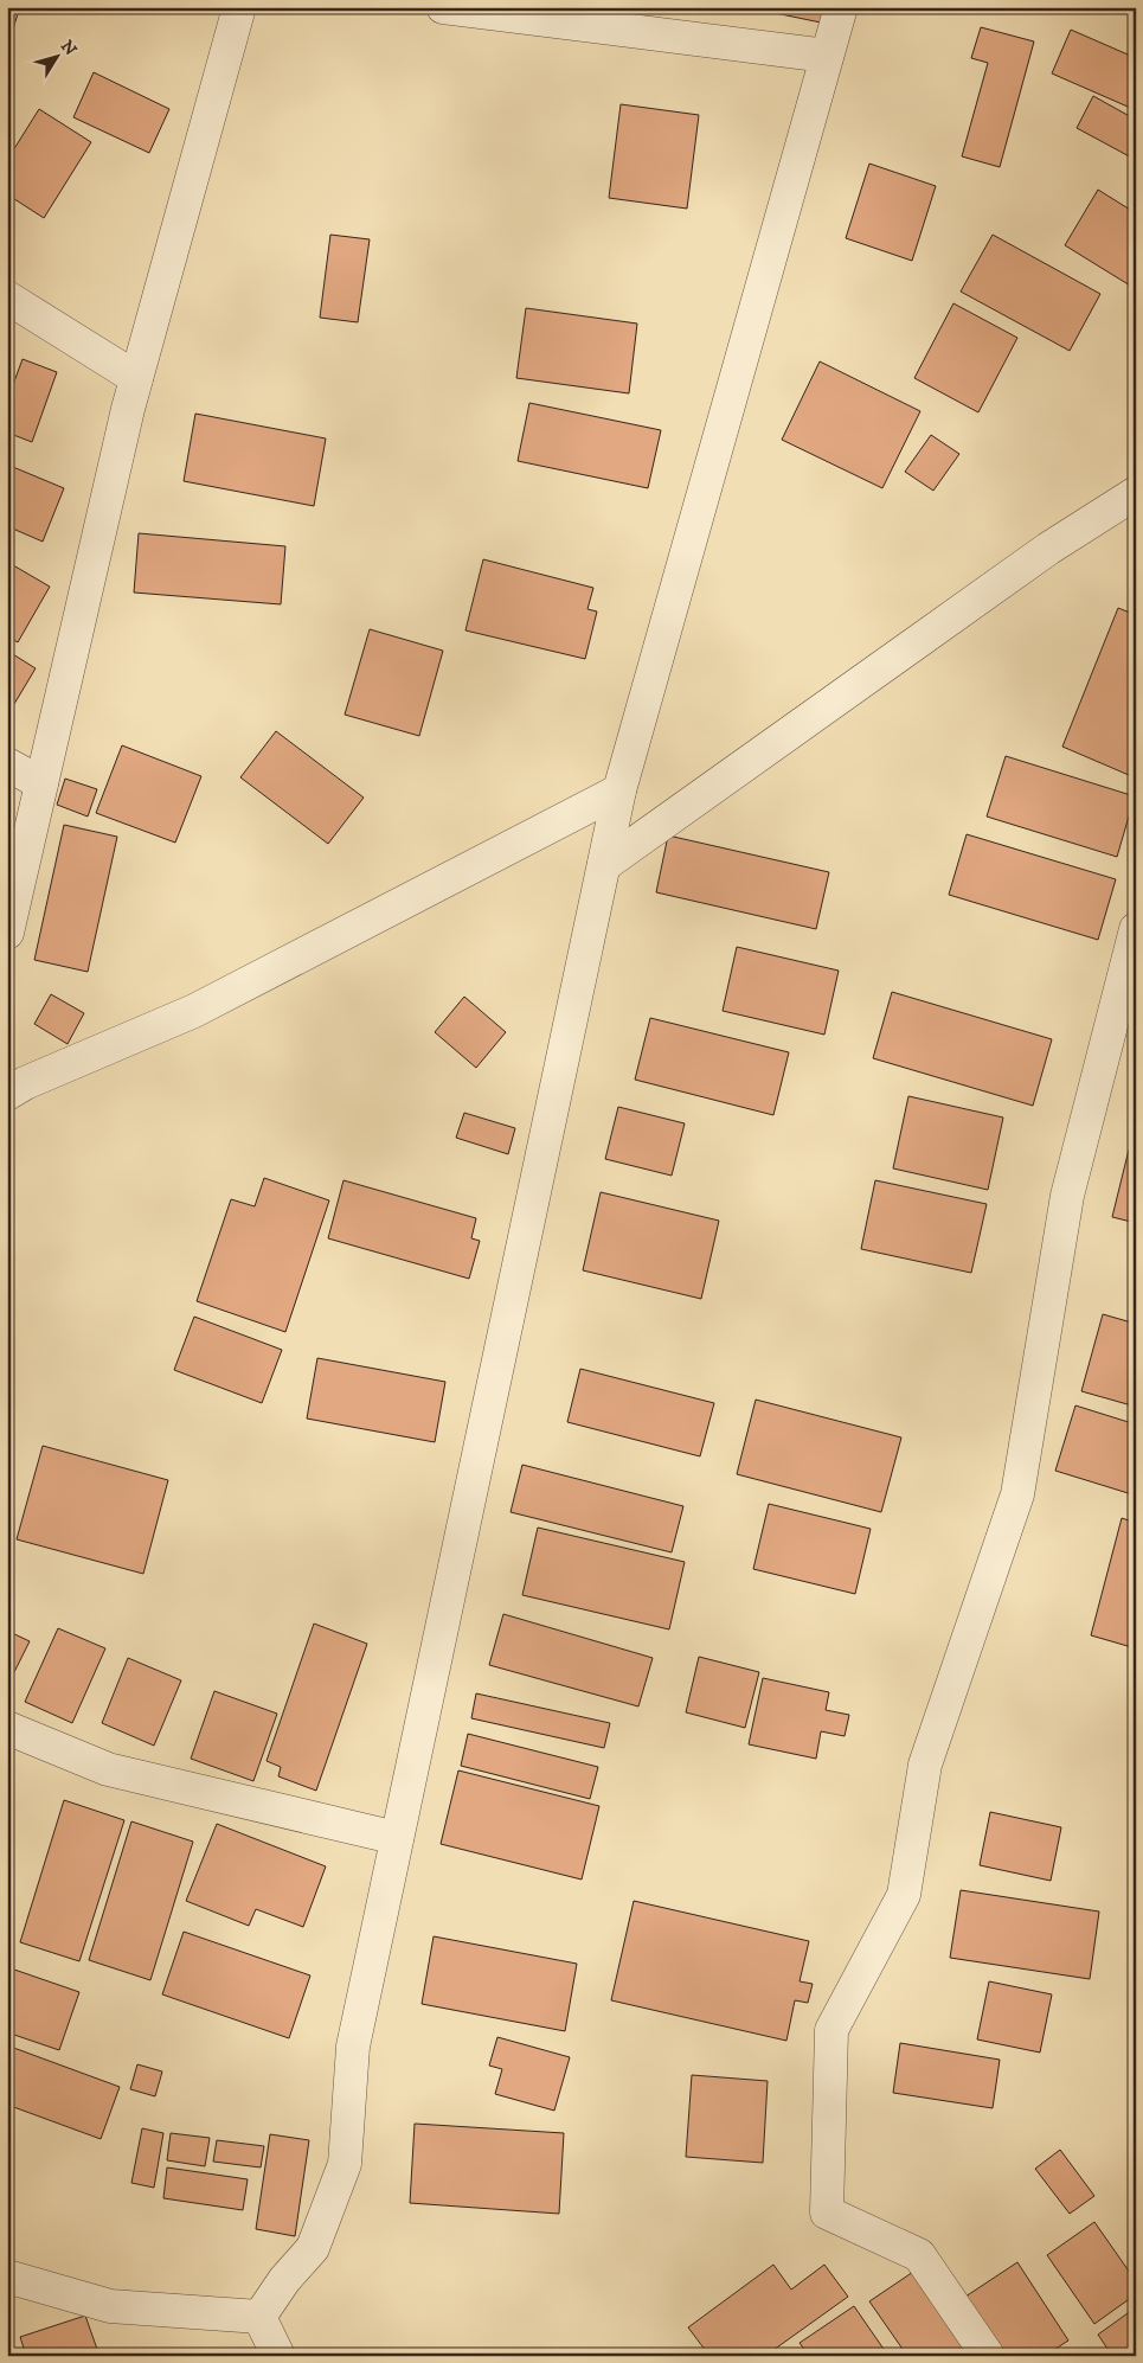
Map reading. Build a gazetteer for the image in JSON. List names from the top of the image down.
{
  "north": "top right"
}
